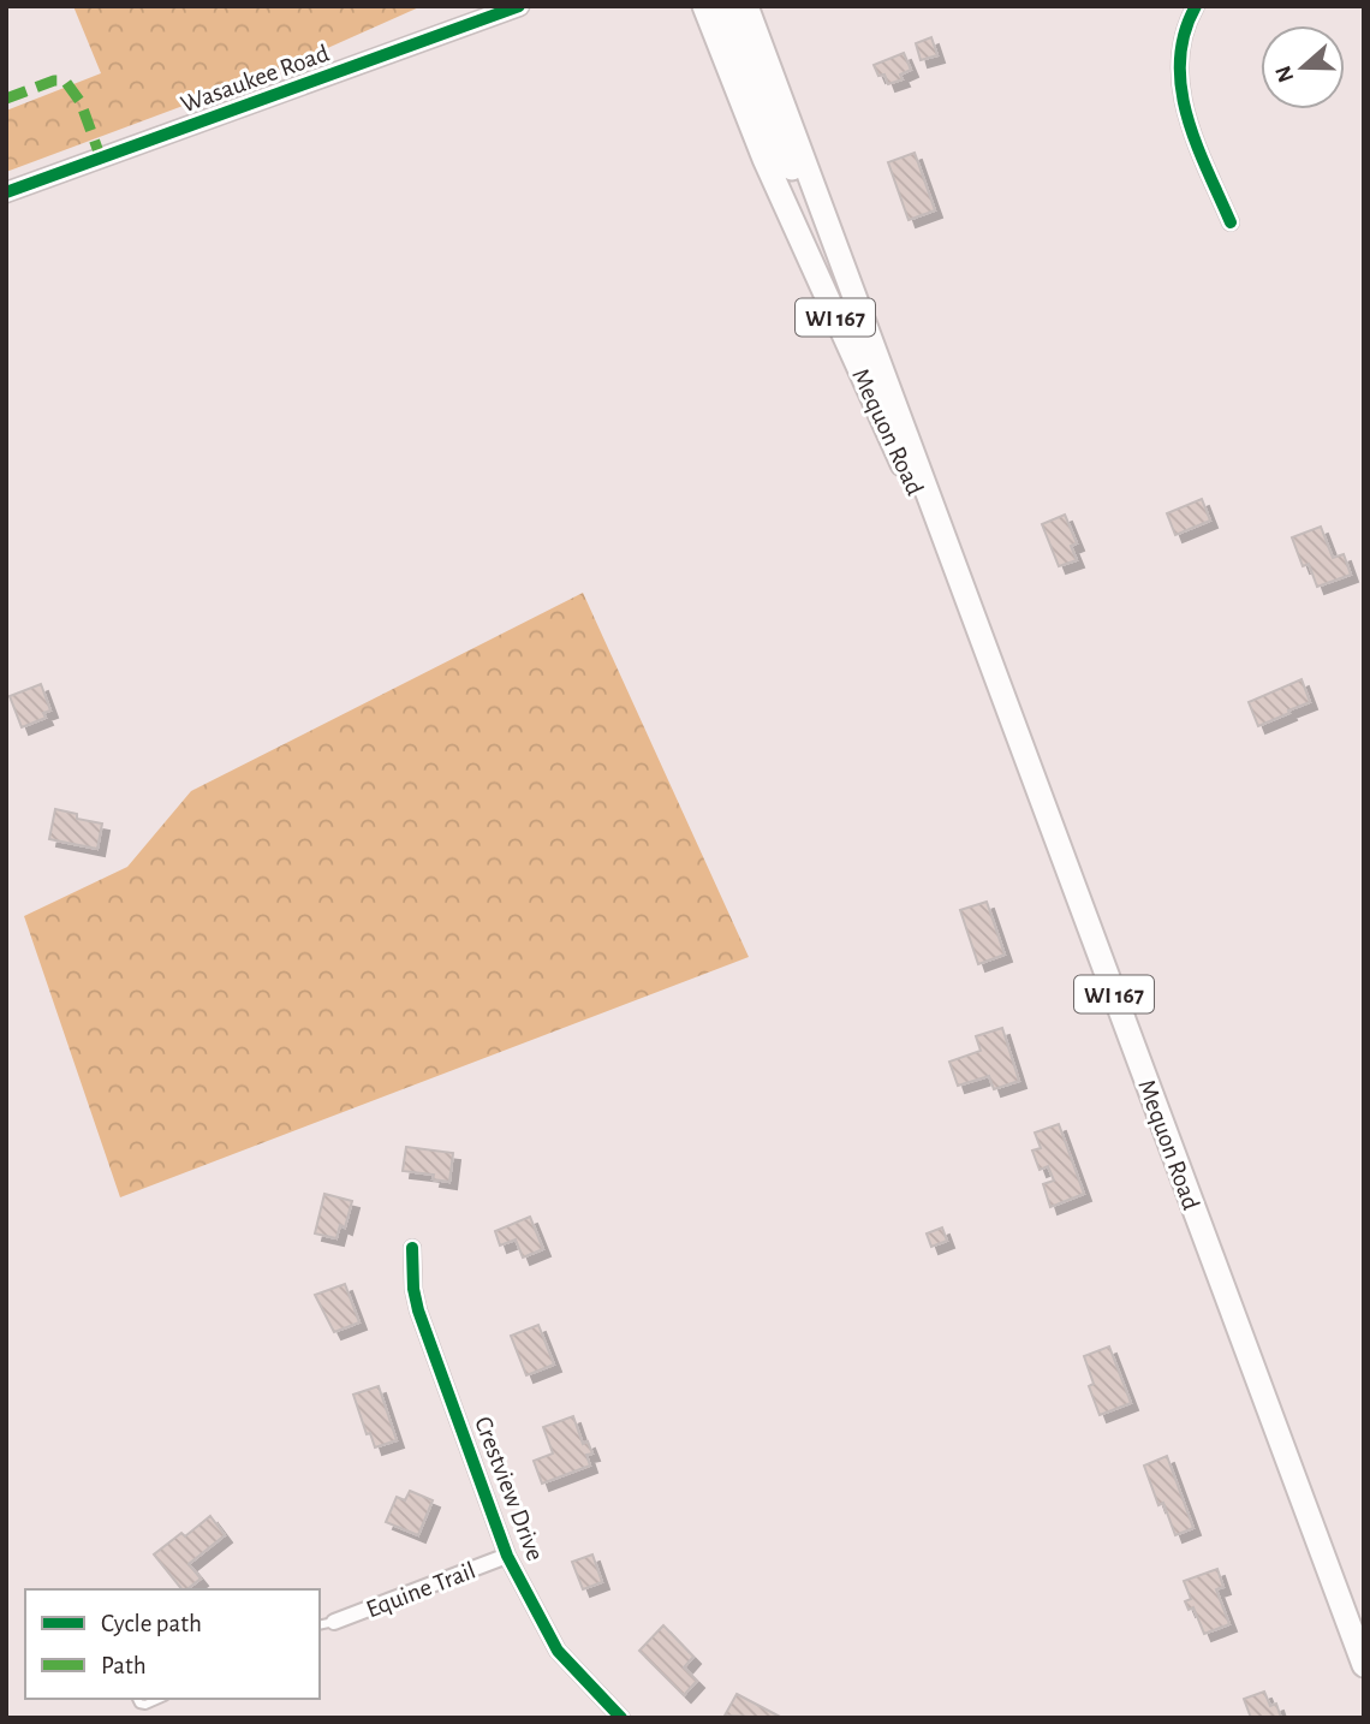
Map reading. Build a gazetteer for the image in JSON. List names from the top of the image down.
{
  "streets": {
    "main road": ["WI 167", "Mequon Road"],
    "street": ["Wasaukee Road", "Crestview Drive", "Equine Trail"]
  },
  "crossings": [
    ["Crestview Drive", "Equine Trail"]
  ],
  "legend": ["Cycle path", "Path"],
  "north": "left"
}
